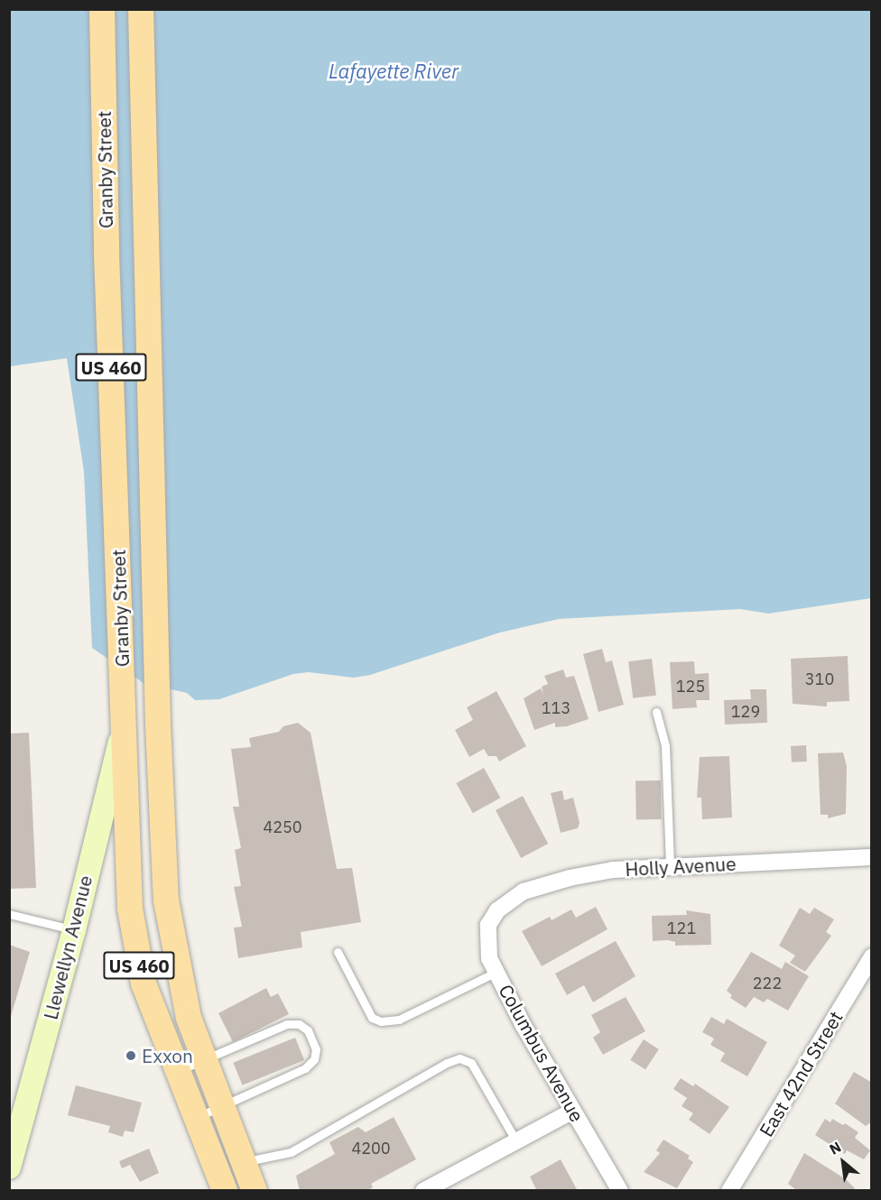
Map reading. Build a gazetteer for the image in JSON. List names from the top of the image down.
{
  "streets": {
    "main road": ["Granby Street", "US 460"],
    "street": [
      "Holly Avenue",
      "Llewellyn Avenue",
      "Columbus Avenue",
      "East 42nd Street"
    ]
  },
  "crossings": [
    ["Granby Street", "Llewellyn Avenue"],
    ["Holly Avenue", "Columbus Avenue"]
  ],
  "water": ["Lafayette River"],
  "places": ["Exxon"],
  "house_numbers": [
    "310",
    "125",
    "113",
    "129",
    "4250",
    "121",
    "222",
    "4200"
  ],
  "north": "top left"
}
